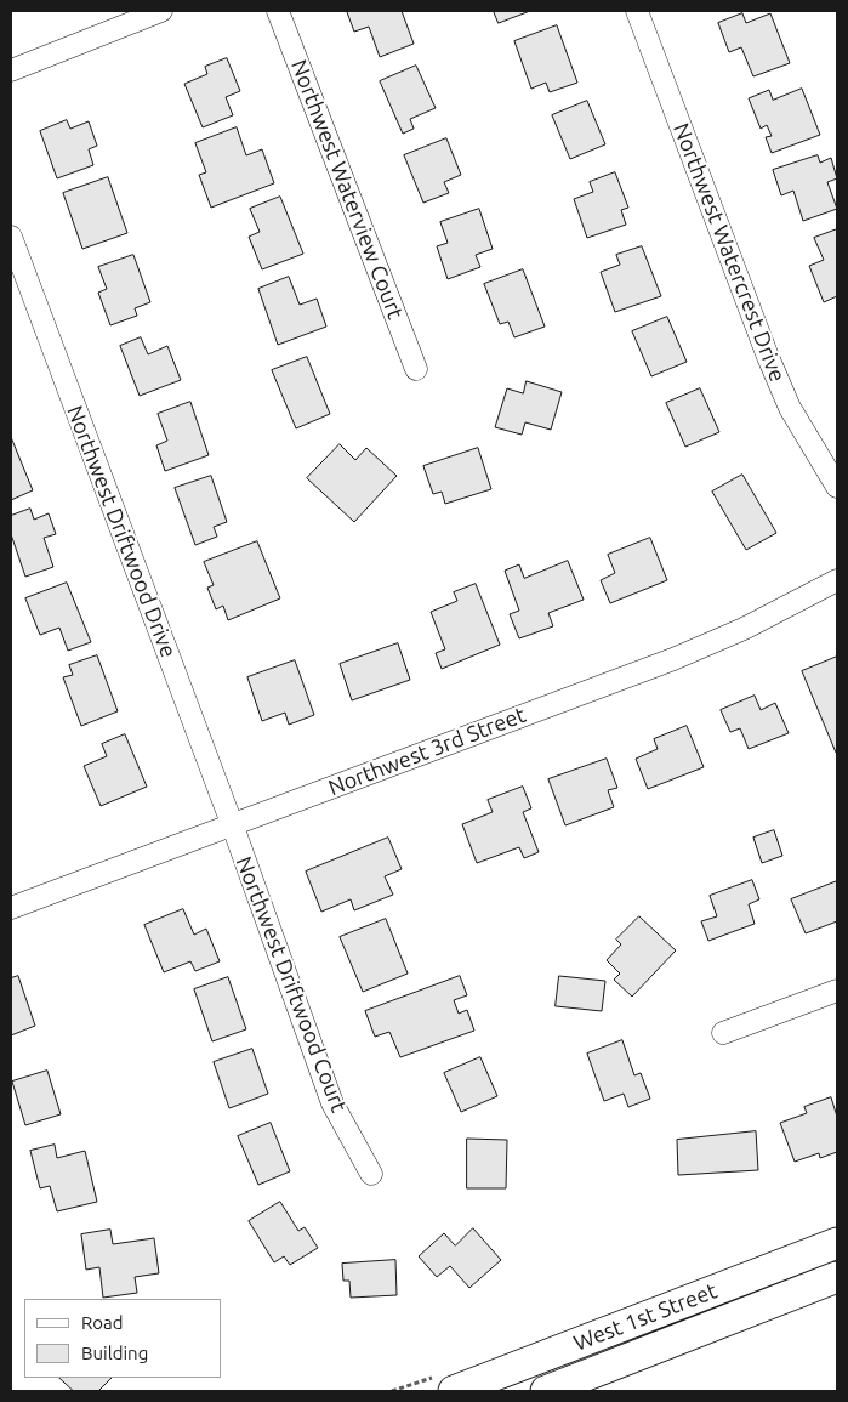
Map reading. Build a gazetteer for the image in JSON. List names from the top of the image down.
{
  "streets": {
    "main road": ["West 1st Street"],
    "street": [
      "Northwest Waterview Court",
      "Northwest Watercrest Drive",
      "Northwest Driftwood Drive",
      "Northwest 3rd Street",
      "Northwest Driftwood Court"
    ]
  },
  "crossings": [
    ["Northwest Driftwood Drive", "Northwest 3rd Street"],
    ["Northwest Driftwood Drive", "Northwest Driftwood Court"],
    ["Northwest 3rd Street", "Northwest Driftwood Court"]
  ],
  "legend": ["Road", "Building"]
}
